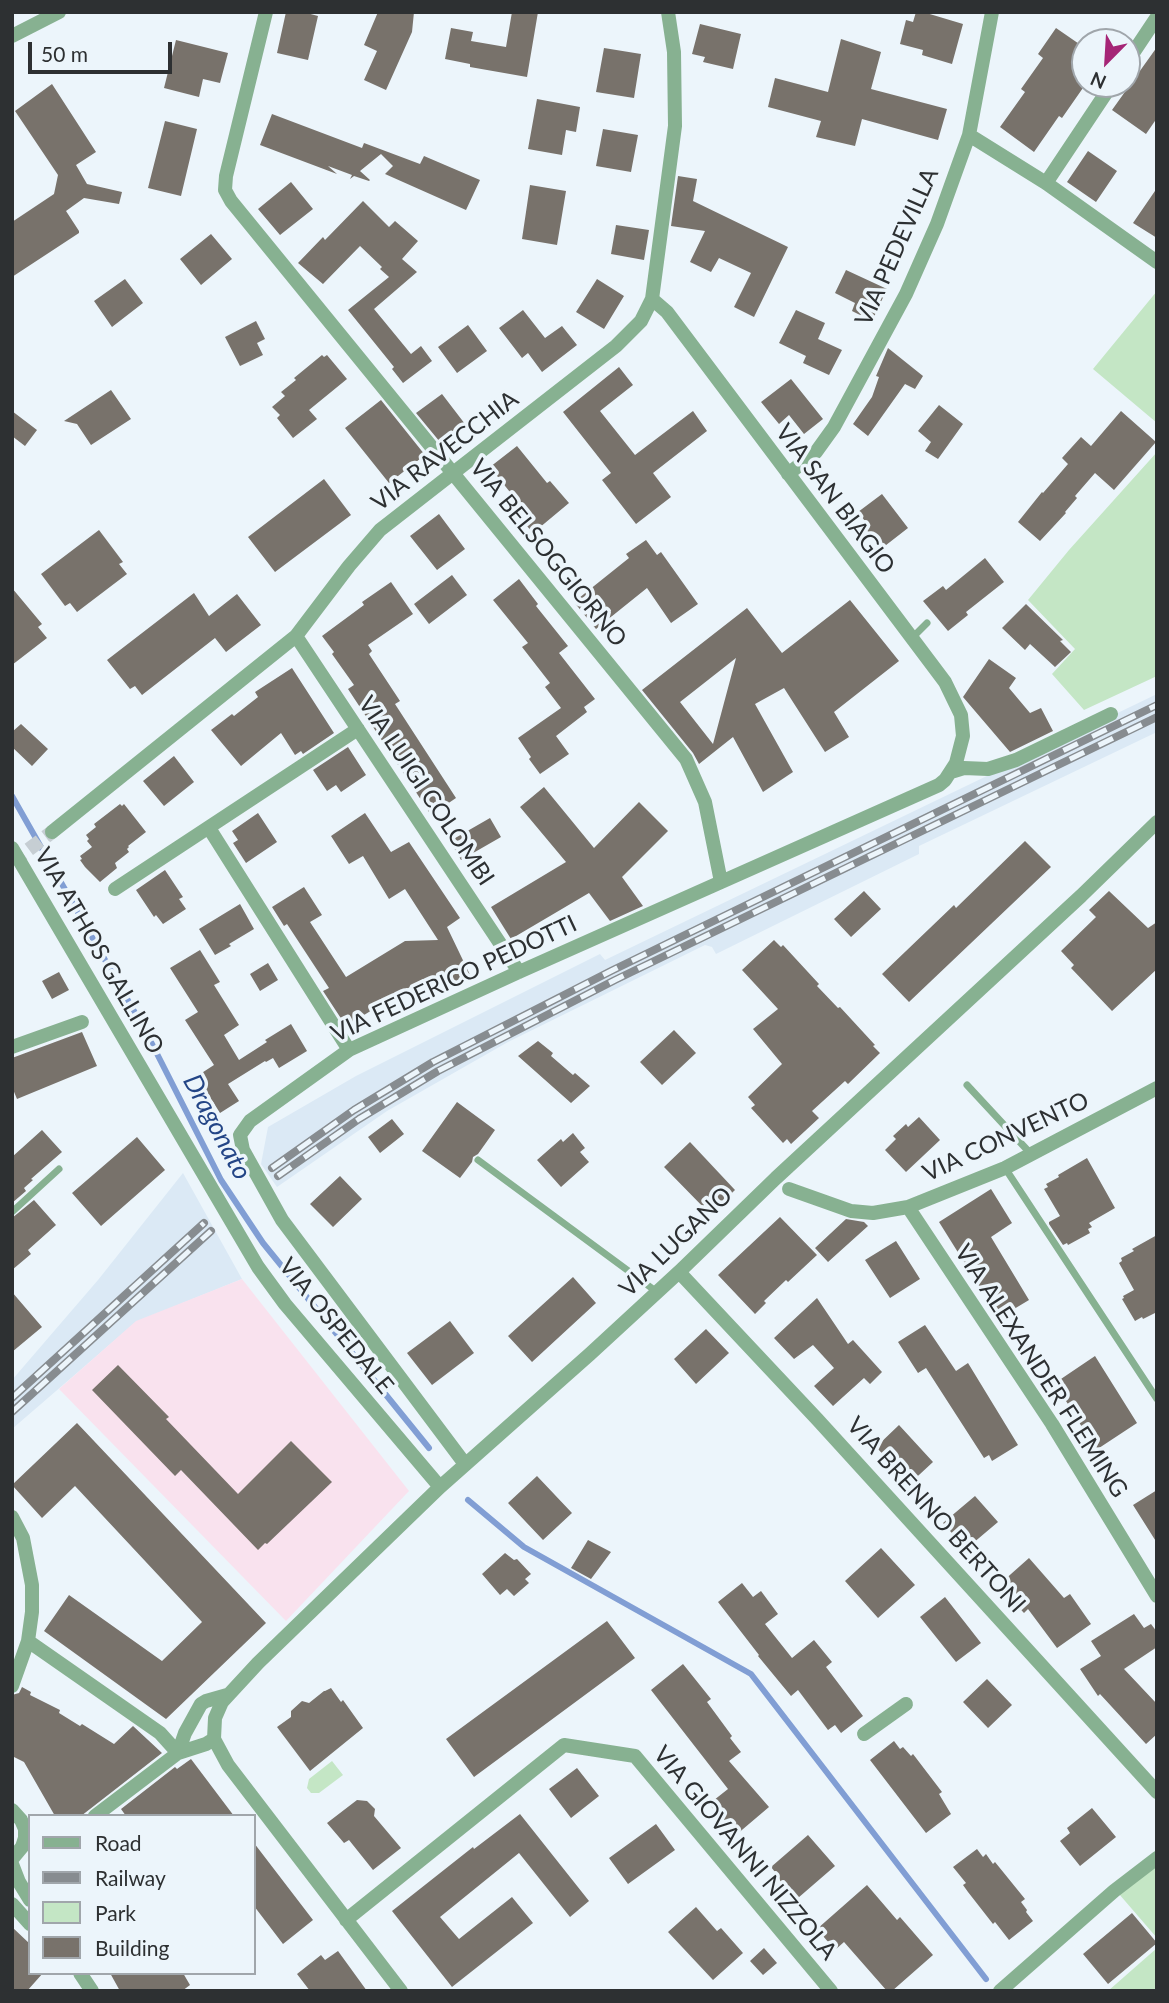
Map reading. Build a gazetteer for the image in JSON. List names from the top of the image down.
{
  "streets": {
    "street": [
      "VIA PEDEVILLA",
      "VIA RAVECCHIA",
      "VIA SAN BIAGIO",
      "VIA BELSOGGIORNO",
      "VIA LUIGI COLOMBI",
      "VIA ATHOS GALLINO",
      "VIA FEDERICO PEDOTTI",
      "VIA CONVENTO",
      "VIA LUGANO",
      "VIA OSPEDALE",
      "VIA ALEXANDER FLEMING",
      "VIA BRENNO BERTONI",
      "VIA GIOVANNI NIZZOLA"
    ]
  },
  "crossings": [
    ["VIA PEDEVILLA", "VIA SAN BIAGIO"],
    ["VIA RAVECCHIA", "VIA SAN BIAGIO"],
    ["VIA RAVECCHIA", "VIA BELSOGGIORNO"],
    ["VIA RAVECCHIA", "VIA LUIGI COLOMBI"],
    ["VIA SAN BIAGIO", "VIA FEDERICO PEDOTTI"],
    ["VIA BELSOGGIORNO", "VIA FEDERICO PEDOTTI"],
    ["VIA LUIGI COLOMBI", "VIA FEDERICO PEDOTTI"],
    ["VIA ATHOS GALLINO", "VIA OSPEDALE"],
    ["VIA FEDERICO PEDOTTI", "VIA LUGANO"],
    ["VIA CONVENTO", "VIA ALEXANDER FLEMING"],
    ["VIA LUGANO", "VIA OSPEDALE"],
    ["VIA LUGANO", "VIA BRENNO BERTONI"]
  ],
  "water": ["Dragonato"],
  "legend": [
    "Road",
    "Railway",
    "Park",
    "Building"
  ],
  "scale_bar": "50 m",
  "north": "bottom left"
}
